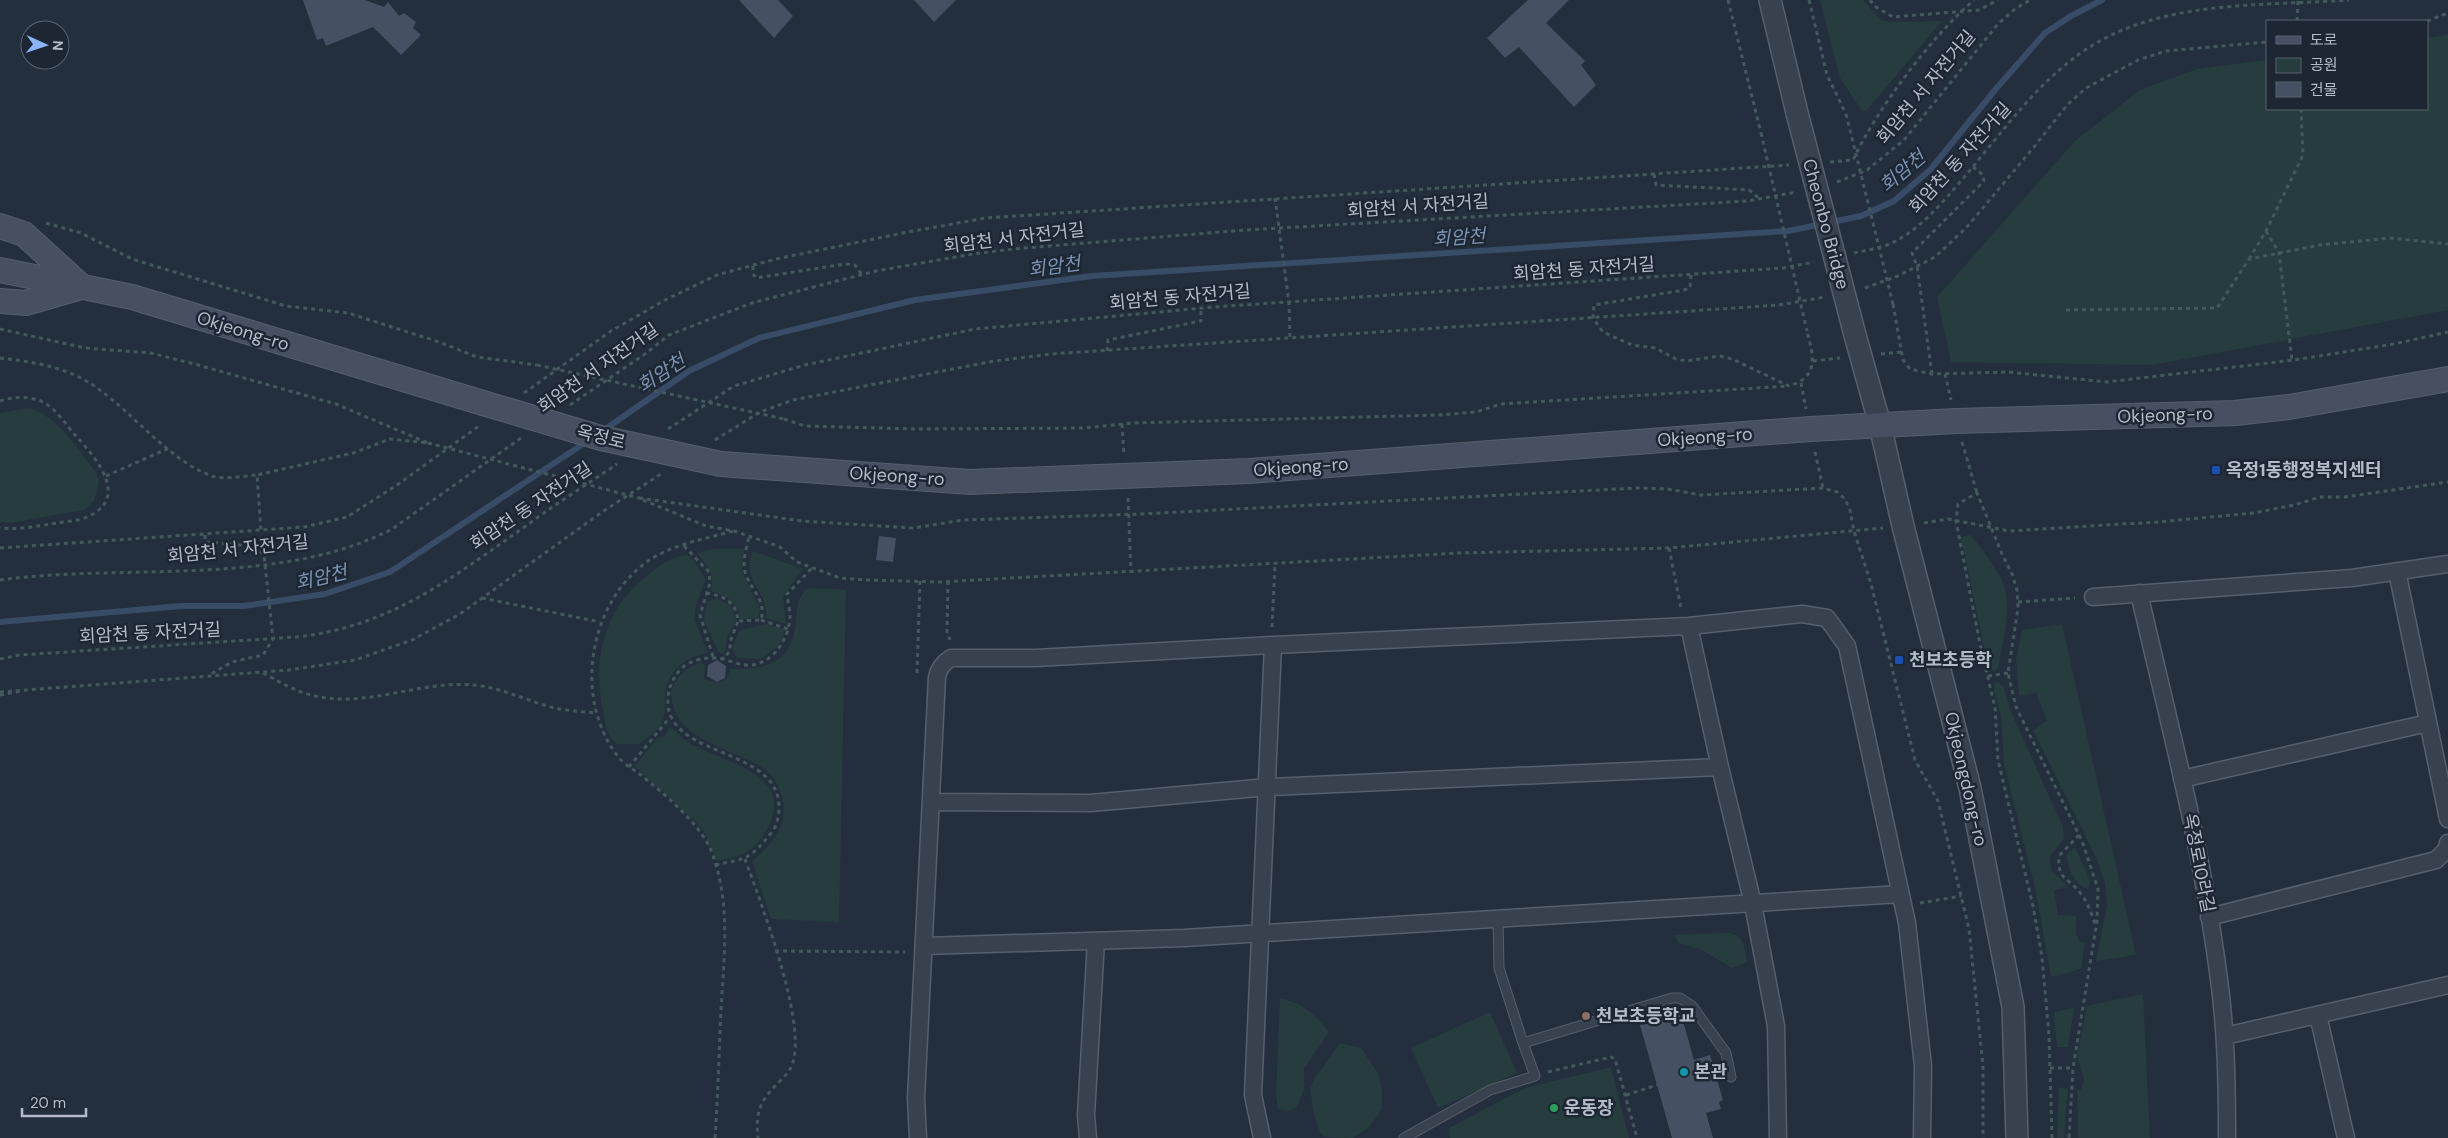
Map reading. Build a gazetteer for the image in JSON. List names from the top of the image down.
{
  "streets": {
    "main road": ["Okjeong-ro", "옥정로"],
    "street": ["Cheonbo Bridge", "Okjeongdong-ro", "옥정로10라길"],
    "path": ["회암천 서 자전거길", "회암천 동 자전거길"]
  },
  "crossings": [
    ["Cheonbo Bridge", "Okjeong-ro"],
    ["Cheonbo Bridge", "Okjeongdong-ro"],
    ["Okjeong-ro", "옥정로"],
    ["Okjeong-ro", "Okjeongdong-ro"]
  ],
  "water": ["회암천"],
  "places": {
    "transit": ["옥정1동행정복지센터", "천보초등학"],
    "other": ["천보초등학교", "본관", "운동장"]
  },
  "legend": ["도로", "공원", "건물"],
  "scale_bar": "20 m",
  "north": "right"
}
